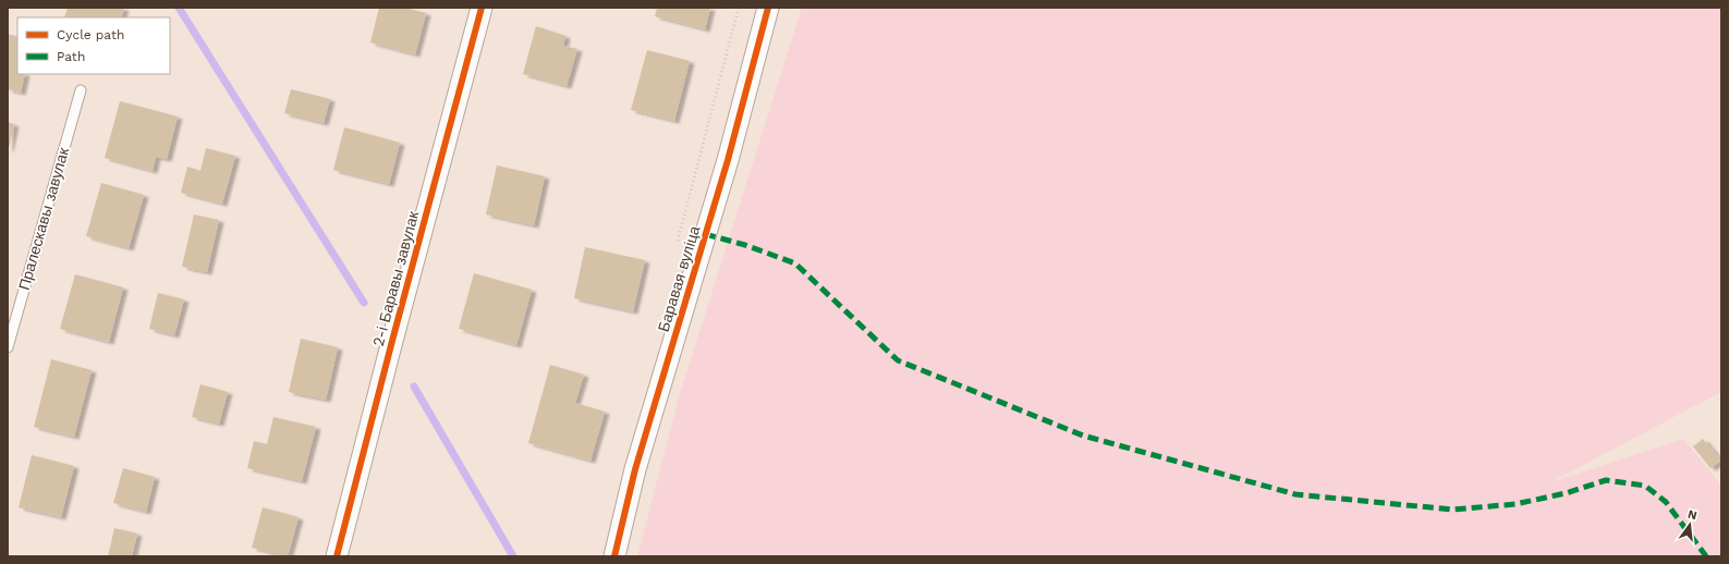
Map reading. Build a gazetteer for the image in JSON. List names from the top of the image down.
{
  "streets": {
    "street": ["2-і Баравы завулак", "Баравая вуліца"],
    "lane": ["Пралескавы завулак"]
  },
  "legend": ["Cycle path", "Path"],
  "north": "top"
}
